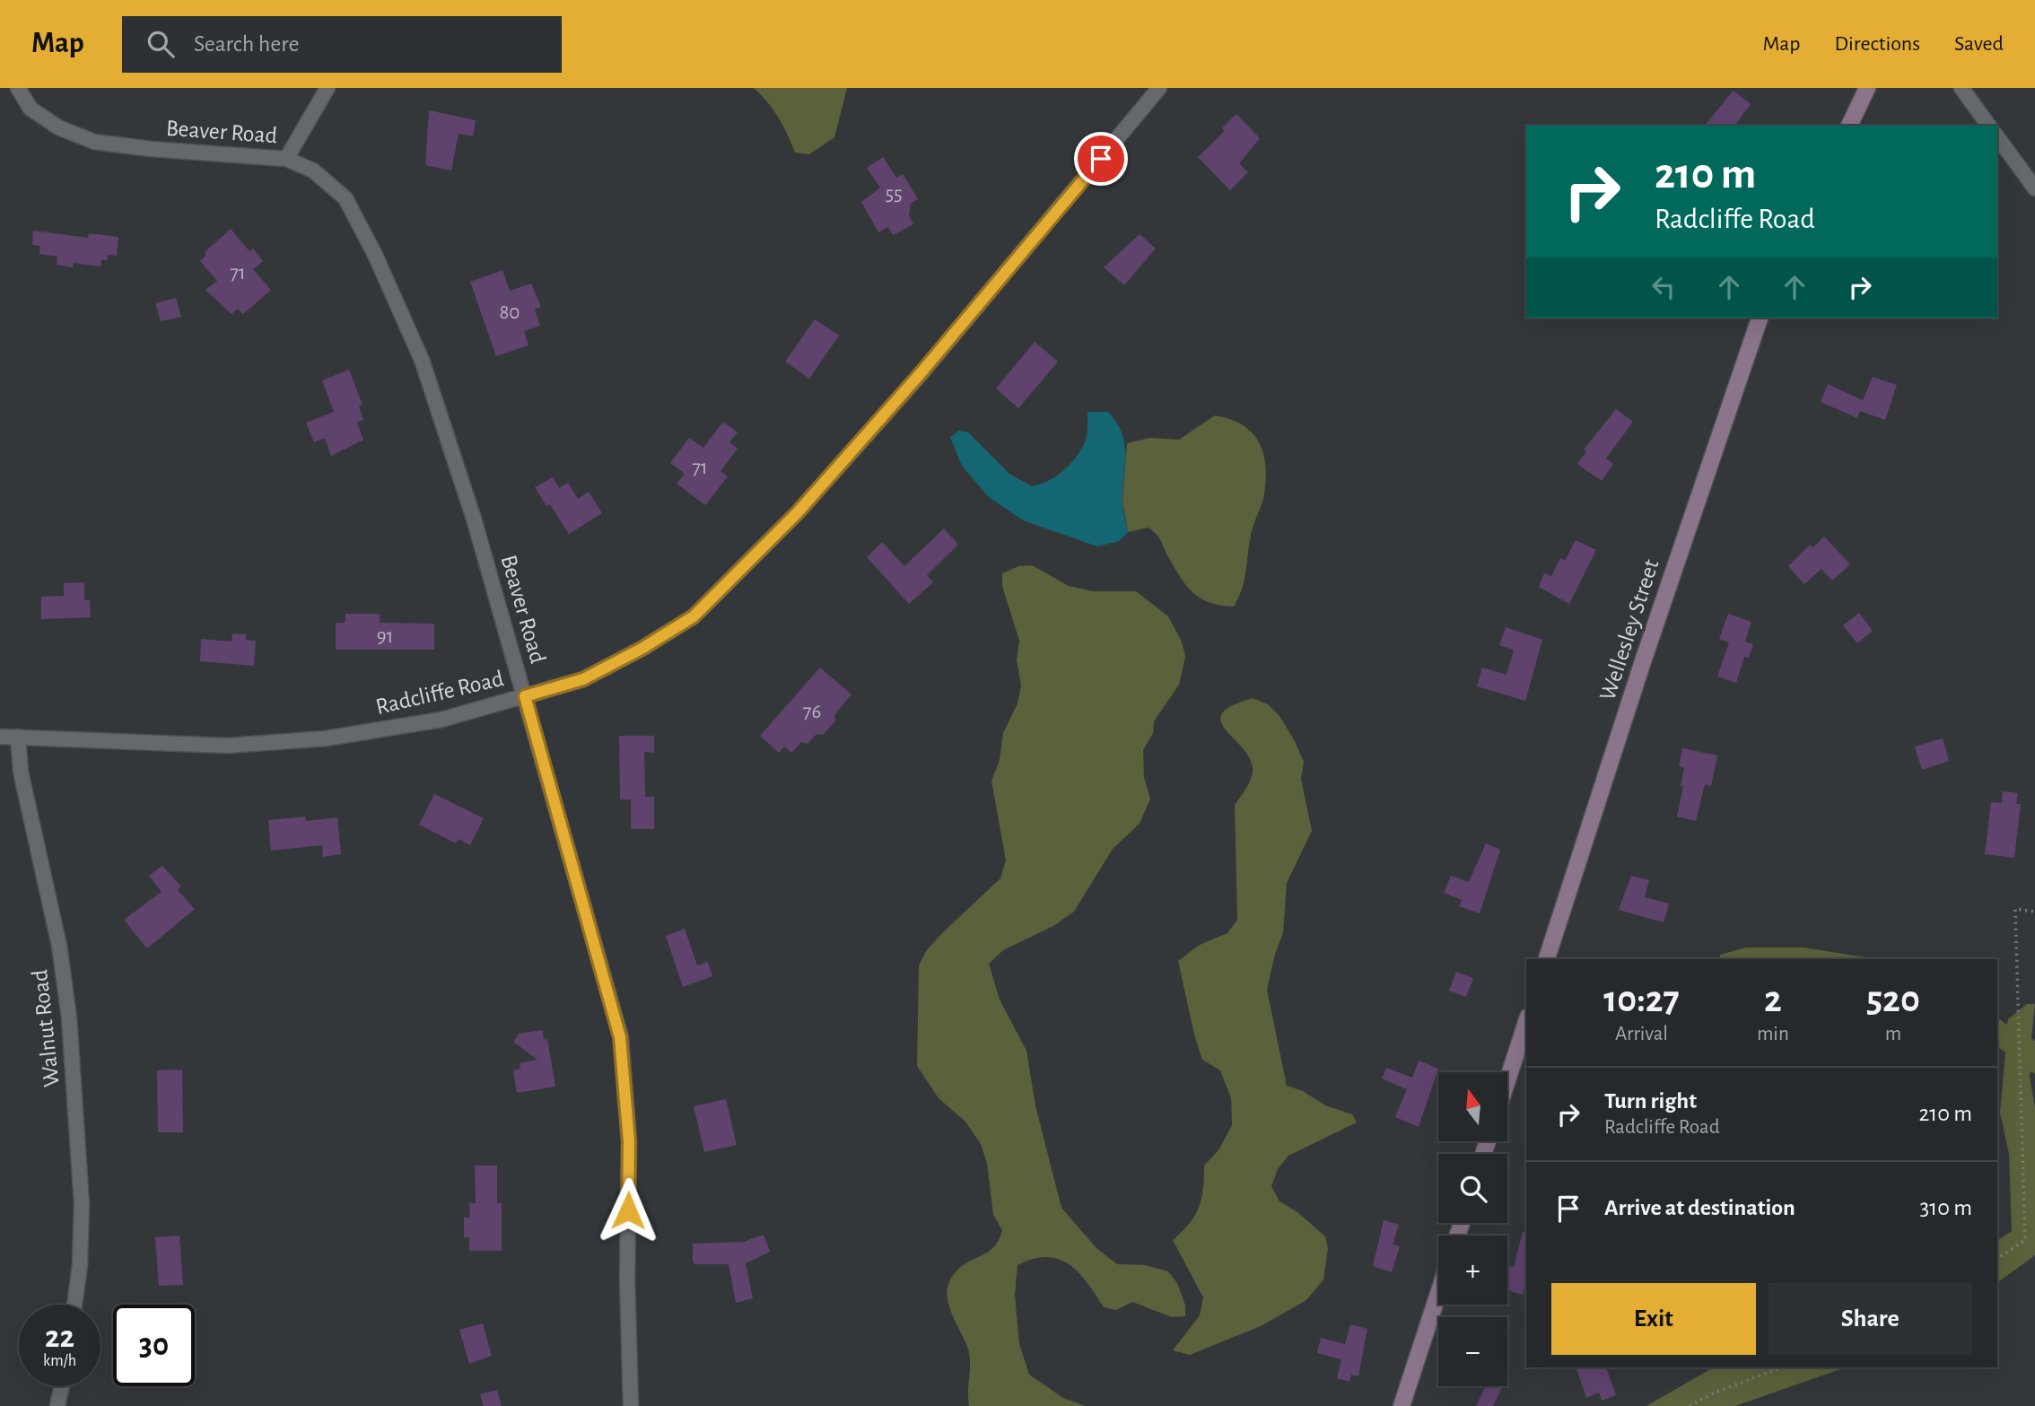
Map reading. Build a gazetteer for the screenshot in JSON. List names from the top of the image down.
{
  "streets": {
    "main road": ["Wellesley Street"],
    "street": ["Beaver Road", "Radcliffe Road", "Walnut Road"]
  },
  "crossings": [
    ["Beaver Road", "Radcliffe Road"],
    ["Radcliffe Road", "Walnut Road"]
  ],
  "house_numbers": [
    "55",
    "71",
    "80",
    "71",
    "91",
    "76"
  ],
  "north": "top",
  "page": {
    "header": "Map",
    "search": "Search here",
    "nav": ["Map", "Directions", "Saved"],
    "turn": ["210 m", "Radcliffe Road"],
    "eta": [
      "10:27",
      "Arrival",
      "2",
      "min",
      "520",
      "m"
    ],
    "list": [
      {
        "name": "Turn right",
        "note": "Radcliffe Road",
        "value": "210 m"
      },
      {
        "name": "Arrive at destination",
        "value": "310 m"
      }
    ],
    "map_buttons": ["+", "−"],
    "buttons": ["Exit", "Share"],
    "speed": "22 km/h",
    "limit": "30"
  }
}
